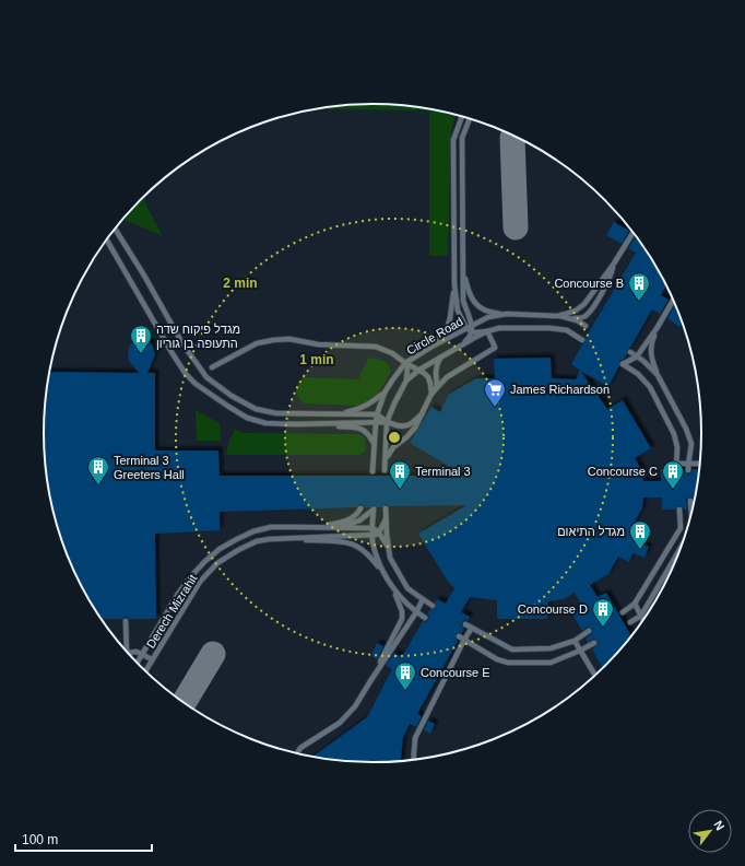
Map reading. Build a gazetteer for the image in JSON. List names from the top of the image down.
{
  "streets": {
    "lane": ["Circle Road", "Derech Mizrahit"]
  },
  "places": {
    "building": [
      "Concourse B",
      "מגדל פיקוח שדה התעופה בן גוריון",
      "Terminal 3 Greeters Hall",
      "Terminal 3",
      "Concourse C",
      "מגדל התיאום",
      "Concourse D",
      "Concourse E"
    ],
    "supermarket": ["James Richardson"]
  },
  "scale_bar": "100 m",
  "north": "top right",
  "rings": ["2 min", "1 min"]
}
